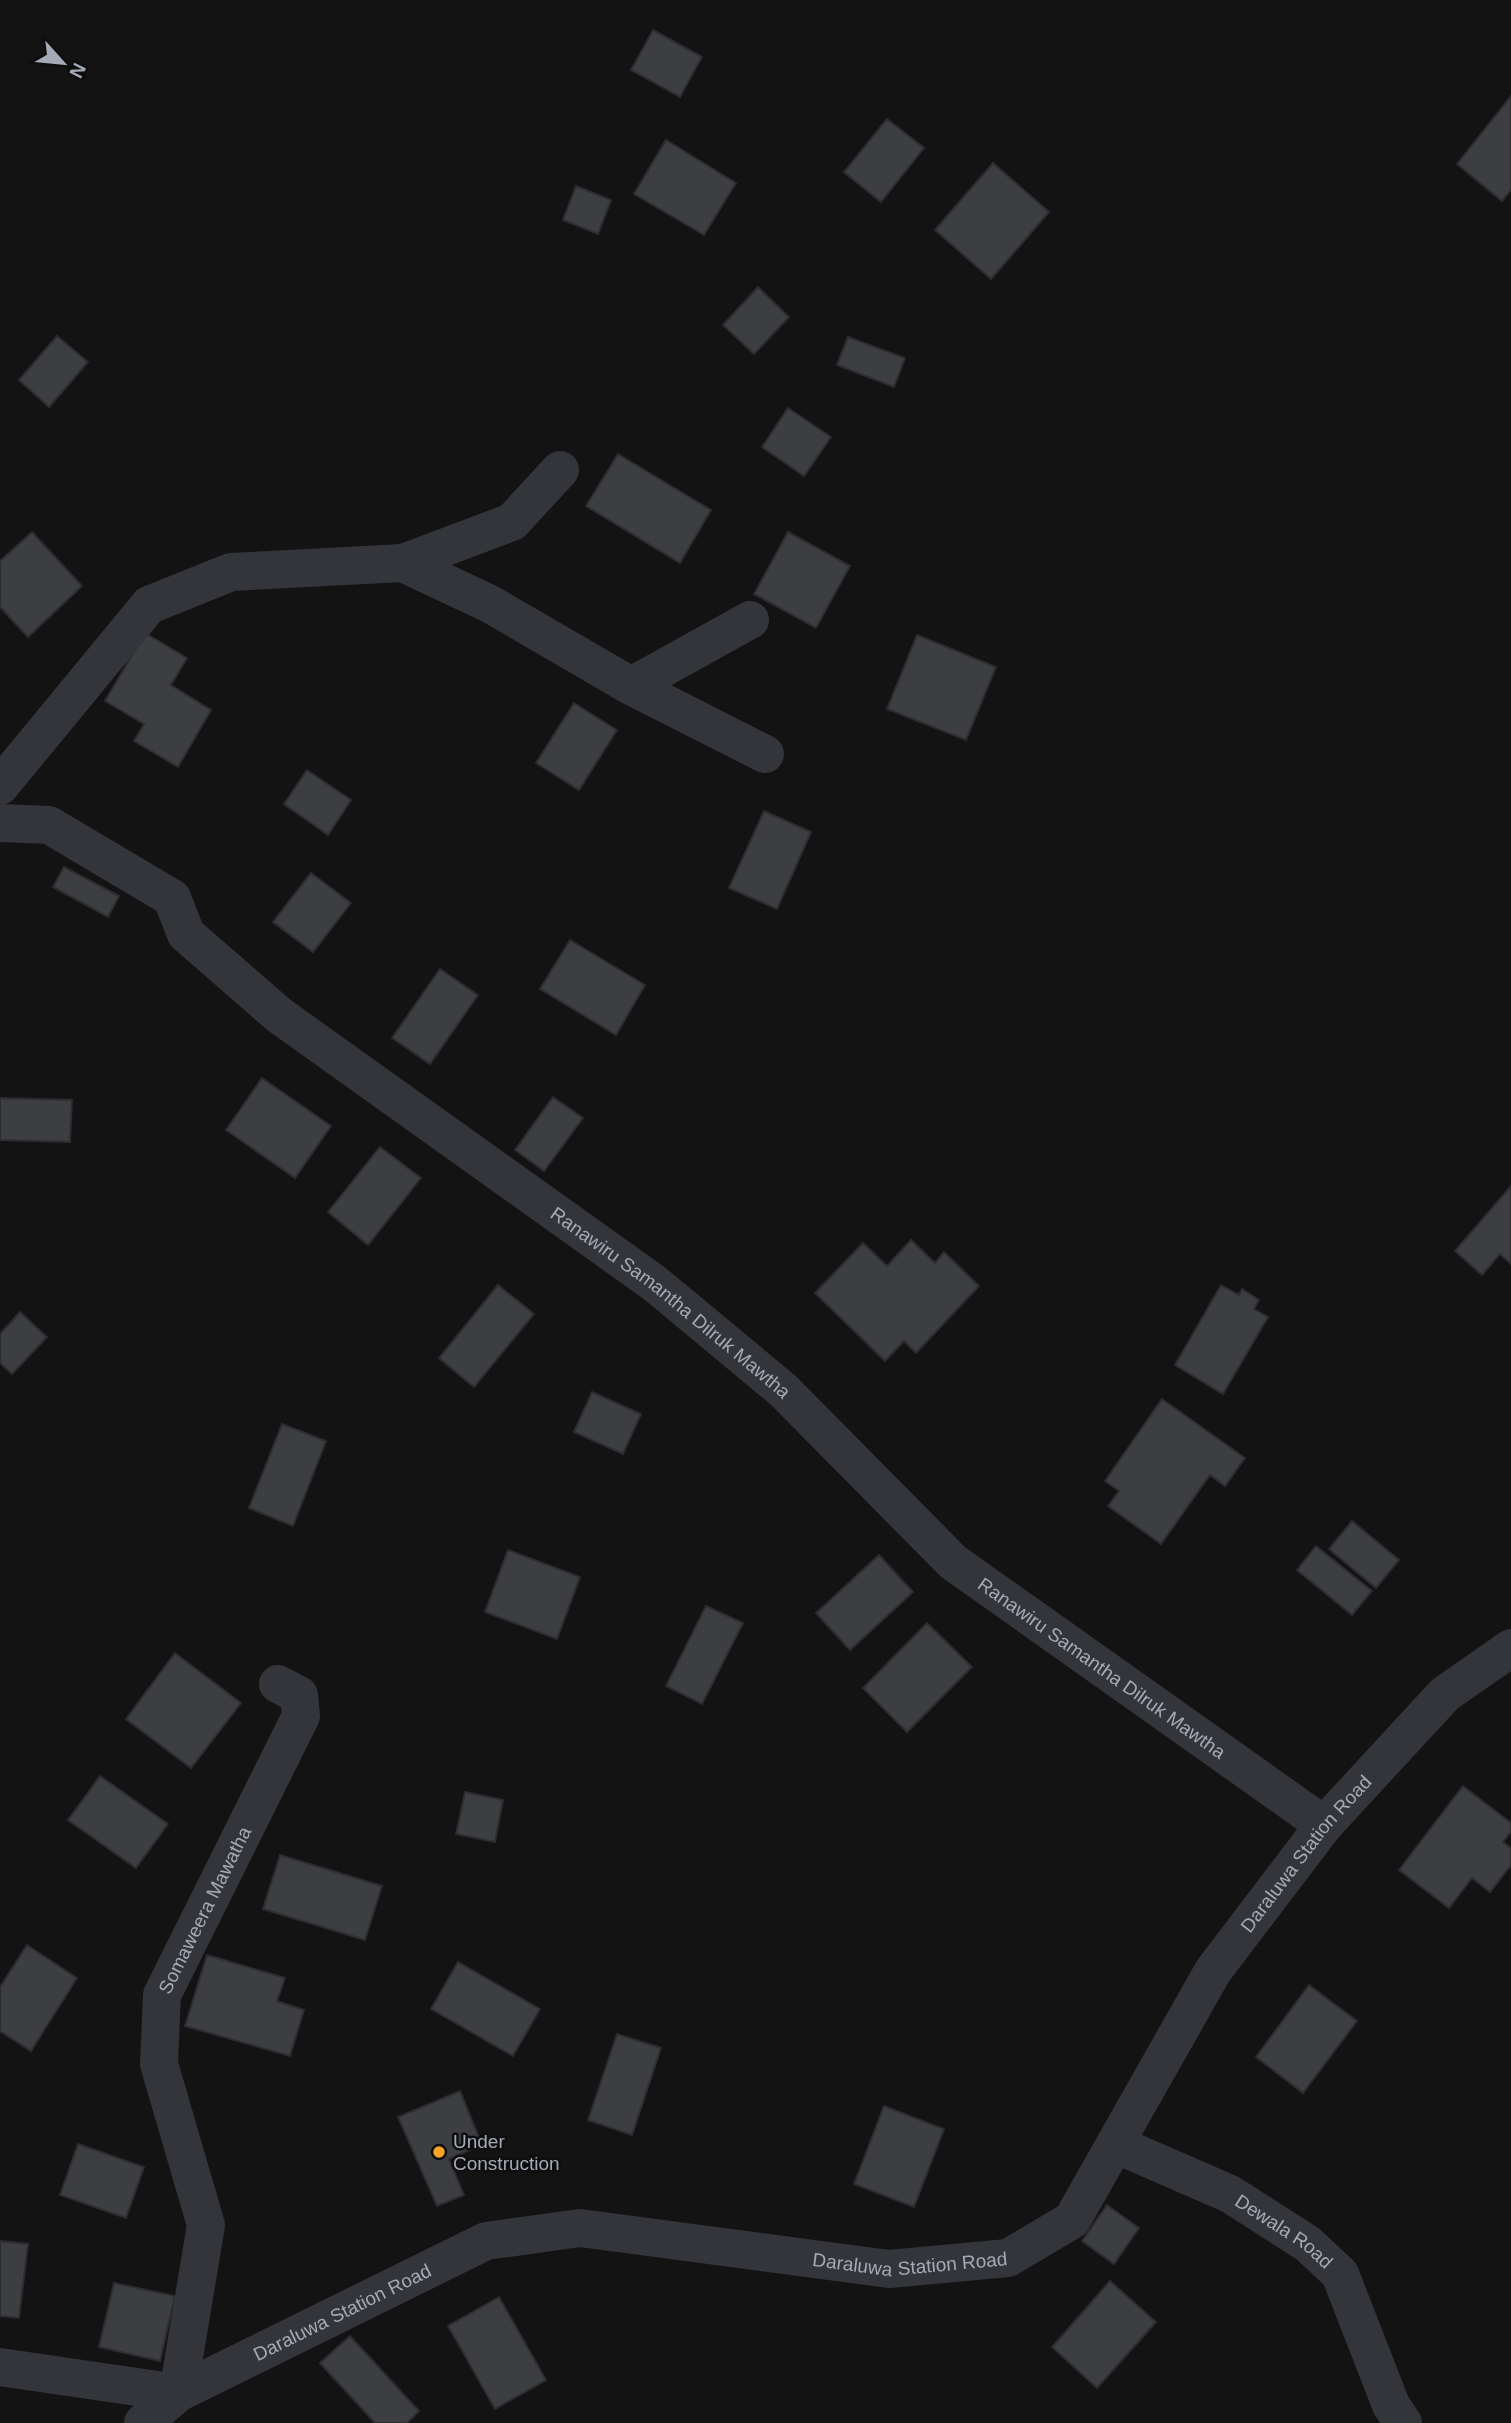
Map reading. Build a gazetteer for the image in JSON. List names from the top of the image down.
{
  "streets": {
    "street": [
      "Ranawiru Samantha Dilruk Mawtha",
      "Daraluwa Station Road",
      "Somaweera Mawatha",
      "Dewala Road"
    ]
  },
  "crossings": [
    ["Ranawiru Samantha Dilruk Mawtha", "Daraluwa Station Road"],
    ["Daraluwa Station Road", "Somaweera Mawatha"],
    ["Daraluwa Station Road", "Dewala Road"]
  ],
  "places": ["Under Construction"],
  "north": "bottom right"
}
